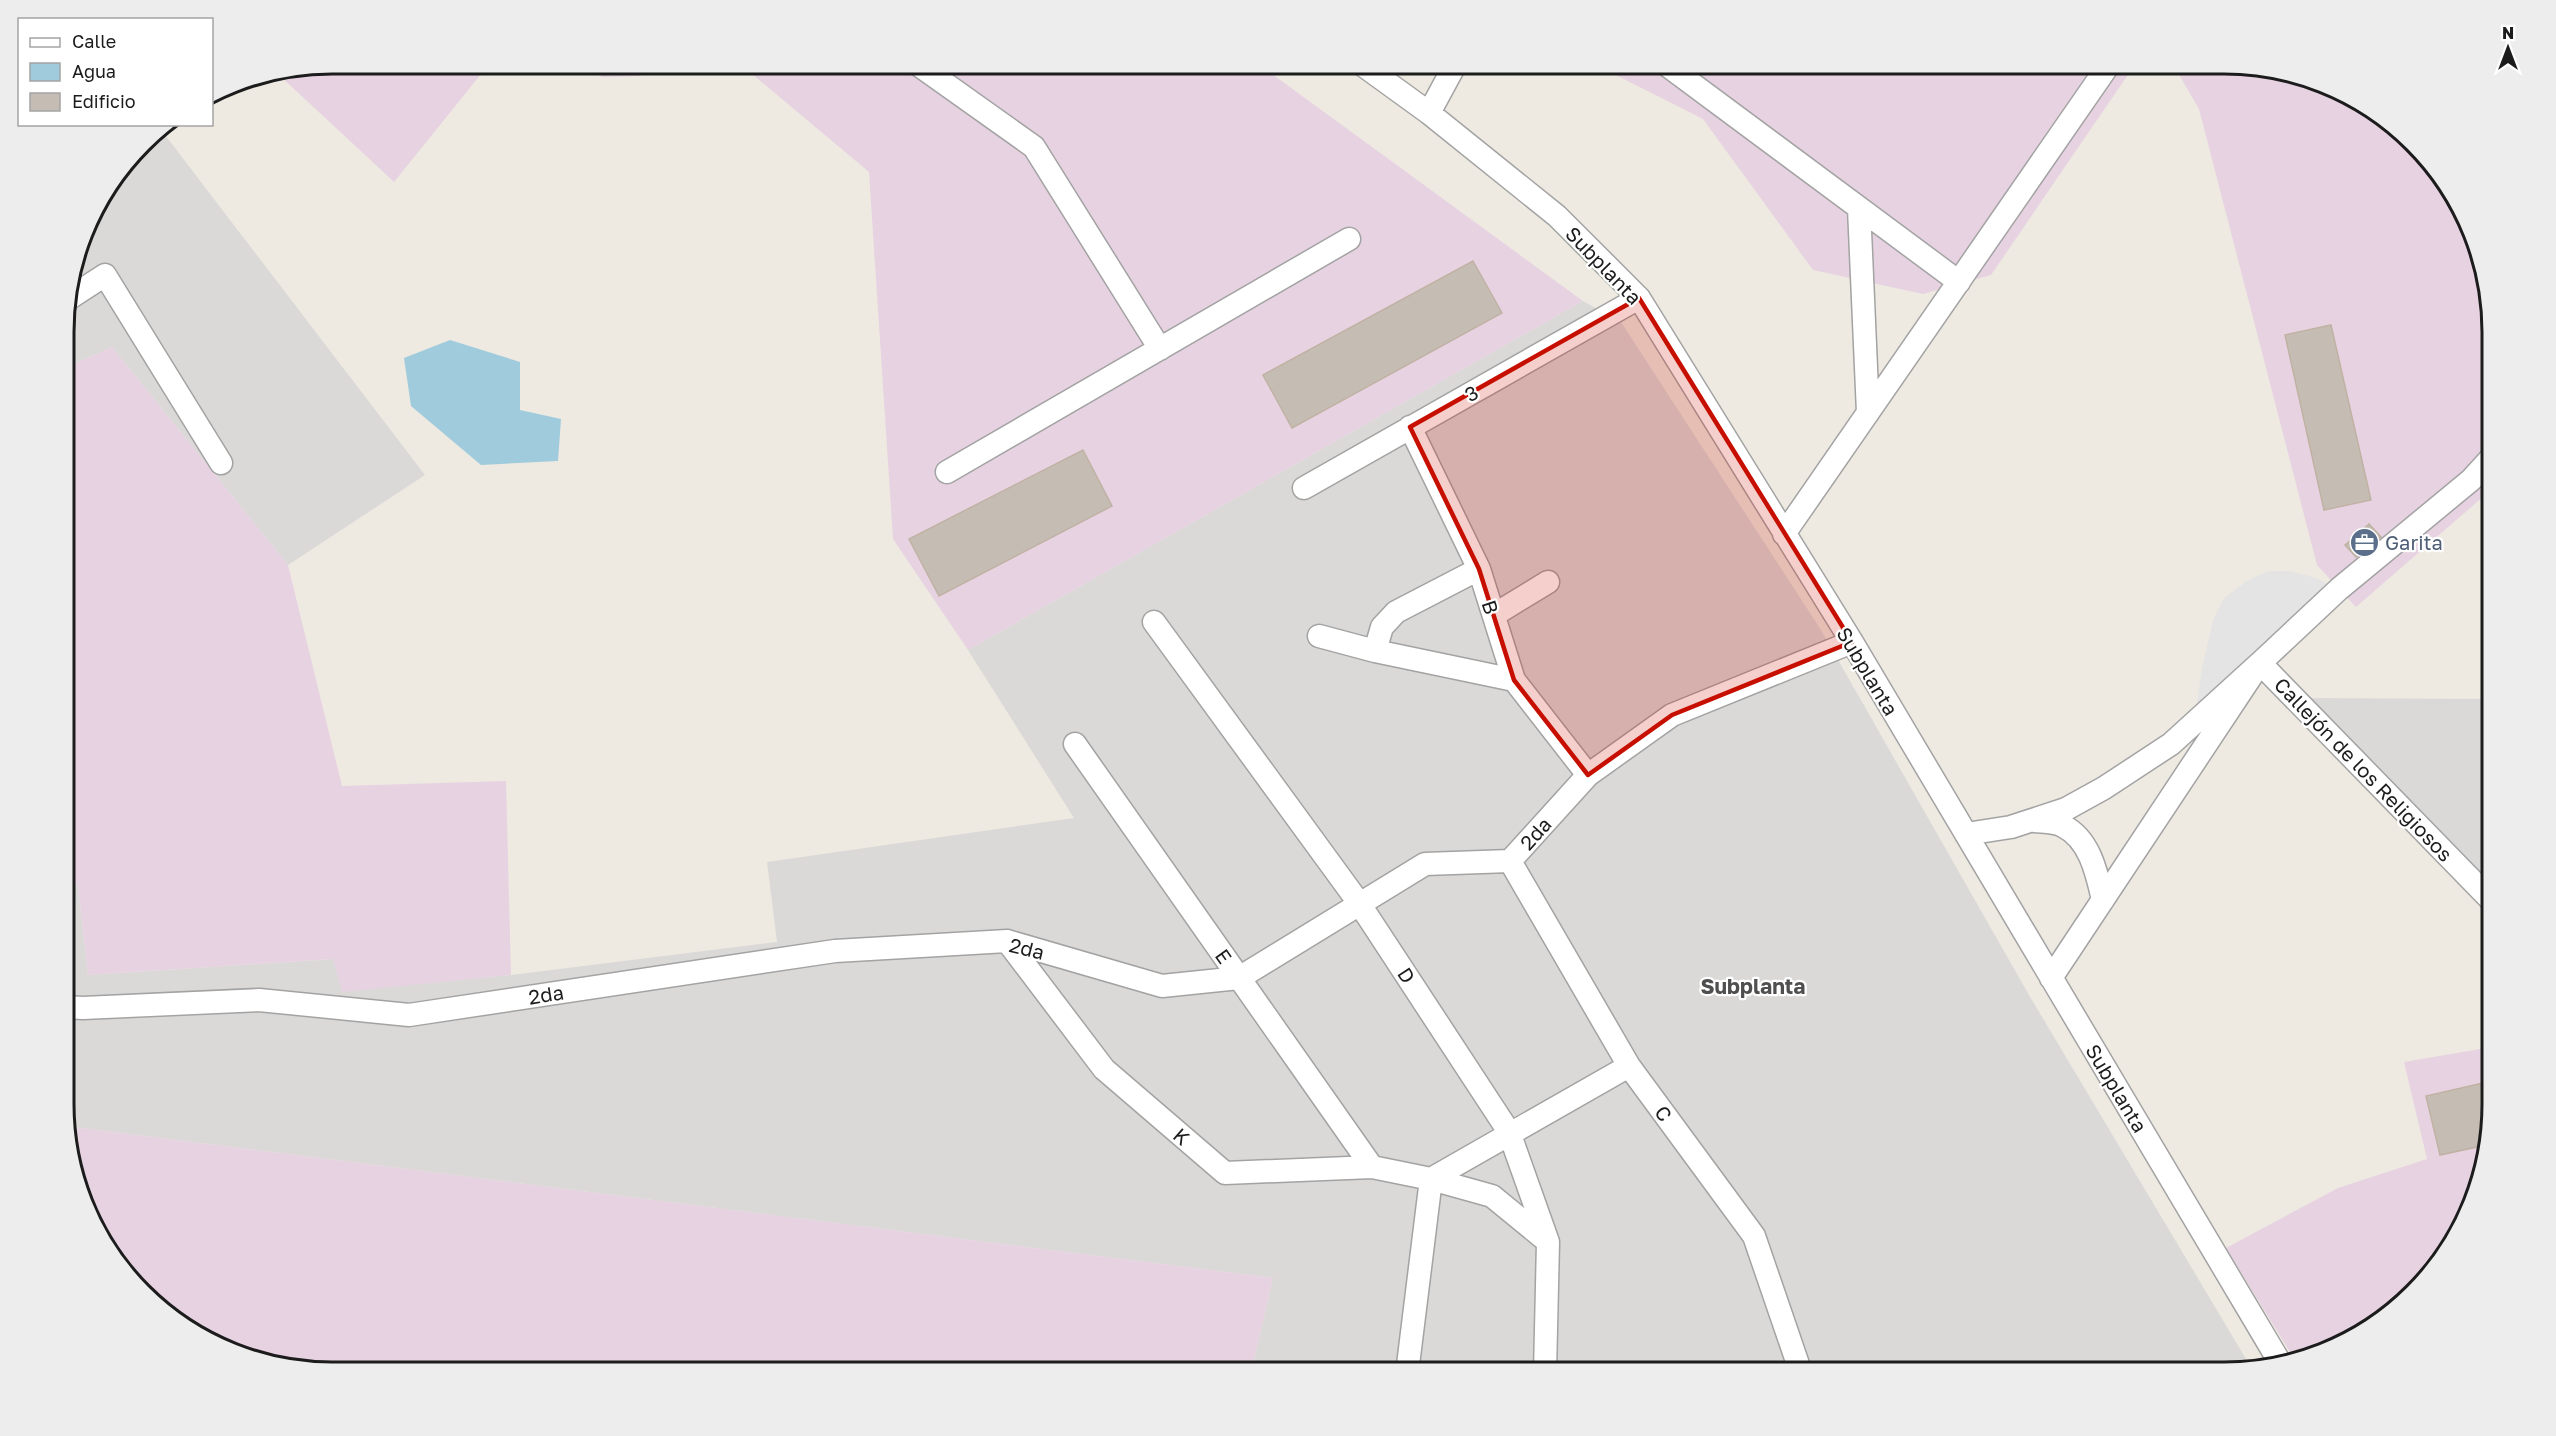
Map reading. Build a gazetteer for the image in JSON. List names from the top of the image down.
{
  "streets": {
    "street": [
      "Subplanta",
      "3",
      "B",
      "Callejón de los Religiosos",
      "2da",
      "E",
      "D",
      "C",
      "K"
    ]
  },
  "crossings": [
    ["Subplanta", "3"],
    ["Subplanta", "2da"],
    ["3", "B"],
    ["B", "2da"],
    ["2da", "E"],
    ["2da", "D"],
    ["2da", "C"],
    ["2da", "K"],
    ["E", "K"],
    ["D", "K"]
  ],
  "districts": ["Subplanta"],
  "places": {
    "office": ["Garita"]
  },
  "legend": ["Calle", "Agua", "Edificio"],
  "north": "top"
}
